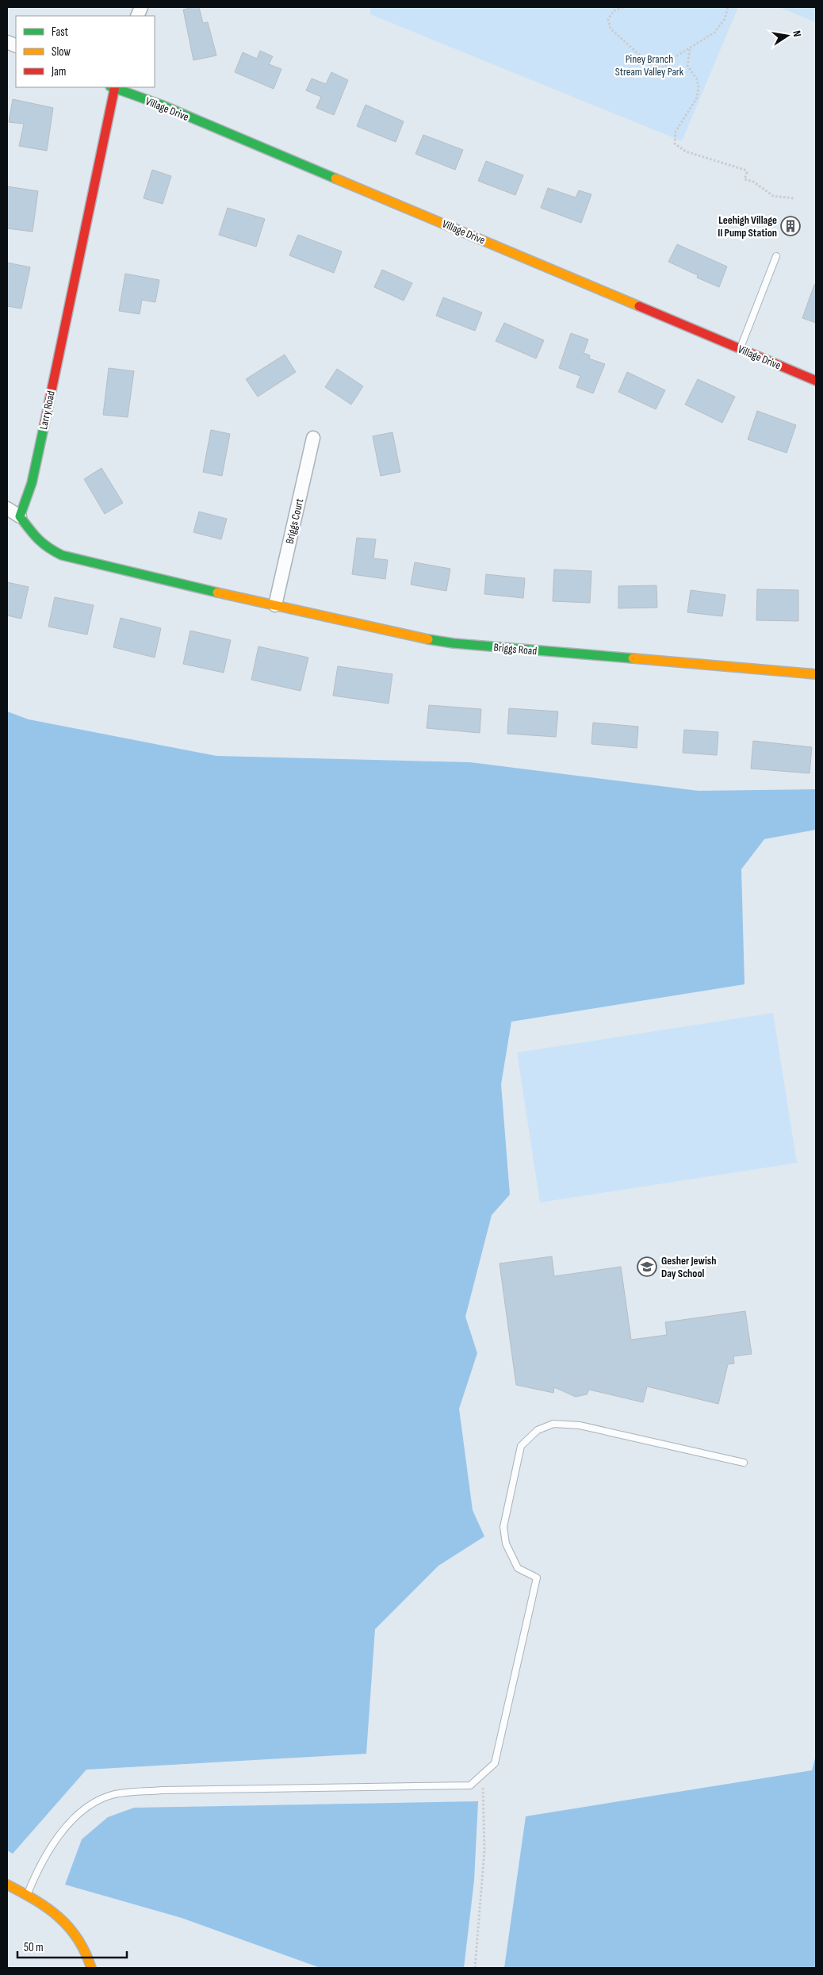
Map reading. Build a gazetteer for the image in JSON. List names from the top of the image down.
{
  "streets": {
    "street": [
      "Village Drive",
      "Larry Road",
      "Briggs Court",
      "Briggs Road"
    ]
  },
  "crossings": [
    ["Village Drive", "Larry Road"],
    ["Larry Road", "Briggs Road"],
    ["Briggs Court", "Briggs Road"]
  ],
  "parks": ["Piney Branch Stream Valley Park"],
  "places": {
    "building": ["Leehigh Village II Pump Station"],
    "school or university": ["Gesher Jewish Day School"]
  },
  "legend": ["Fast", "Slow", "Jam"],
  "scale_bar": "50 m",
  "north": "right"
}
